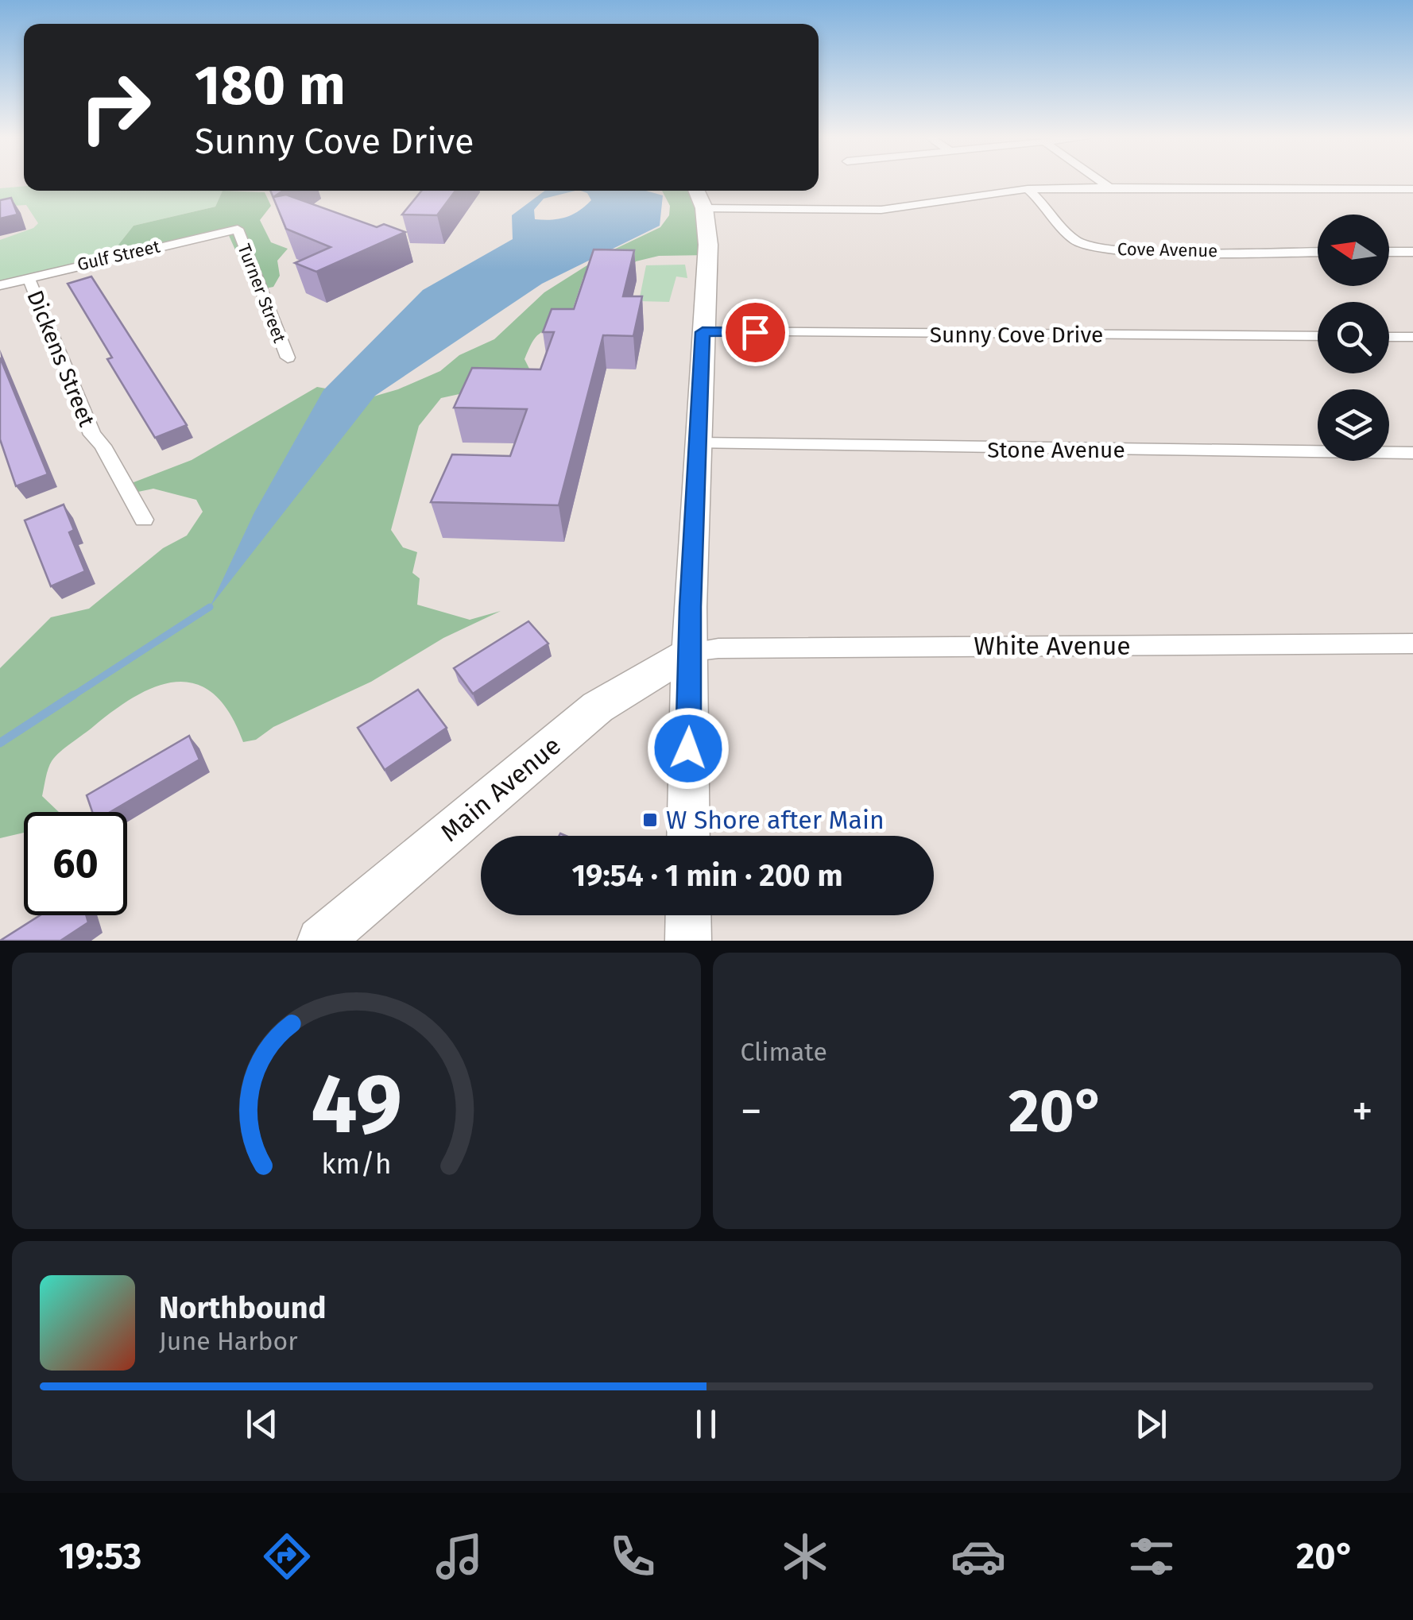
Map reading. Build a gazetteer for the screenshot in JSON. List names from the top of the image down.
{
  "streets": {
    "main road": ["Main Avenue"],
    "street": [
      "Cove Avenue",
      "Gulf Street",
      "Turner Street",
      "Sunny Cove Drive",
      "Dickens Street",
      "Stone Avenue",
      "White Avenue"
    ]
  },
  "crossings": [
    ["Gulf Street", "Turner Street"],
    ["Gulf Street", "Dickens Street"],
    ["White Avenue", "Main Avenue"]
  ],
  "places": {
    "transit": ["W Shore after Main"]
  },
  "north": "left",
  "page": {
    "turn": ["180 m", "Sunny Cove Drive"],
    "limit": "60",
    "trip": "19:54 · 1 min · 200 m",
    "tile": "Climate",
    "heat": ["−", "20°", "+"],
    "song": ["Northbound", "June Harbor"],
    "tabs": ["19:53", "20°"],
    "gauge": ["49", "km/h"]
  }
}
